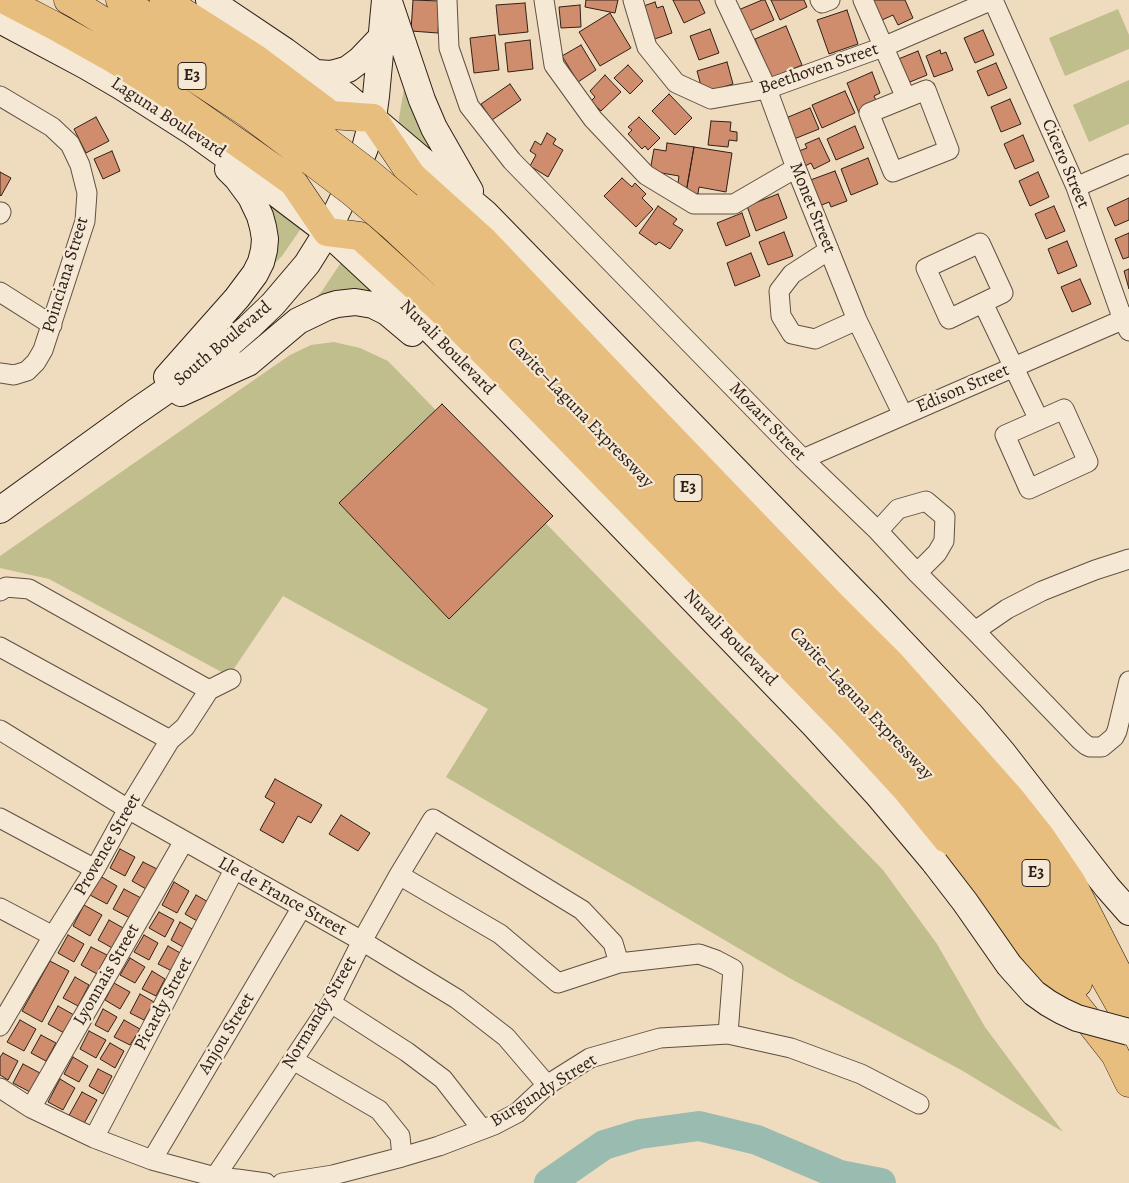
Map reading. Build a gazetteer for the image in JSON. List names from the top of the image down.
{
  "streets": {
    "highway": ["E3", "Cavite–Laguna Expressway"],
    "main road": ["Laguna Boulevard", "South Boulevard", "Nuvali Boulevard"],
    "street": [
      "Beethoven Street",
      "Cicero Street",
      "Monet Street",
      "Poinciana Street",
      "Edison Street",
      "Mozart Street",
      "Provence Street",
      "Lle de France Street",
      "Lyonnais Street",
      "Picardy Street",
      "Normandy Street",
      "Anjou Street",
      "Burgundy Street"
    ]
  },
  "crossings": [
    ["Beethoven Street", "Cicero Street"],
    ["Beethoven Street", "Monet Street"],
    ["Laguna Boulevard", "South Boulevard"],
    ["Laguna Boulevard", "Nuvali Boulevard"],
    ["Cicero Street", "Edison Street"],
    ["Monet Street", "Edison Street"],
    ["South Boulevard", "Nuvali Boulevard"],
    ["Nuvali Boulevard", "Cavite–Laguna Expressway"],
    ["Edison Street", "Mozart Street"],
    ["Provence Street", "Lle de France Street"],
    ["Lle de France Street", "Lyonnais Street"],
    ["Lle de France Street", "Picardy Street"],
    ["Lle de France Street", "Normandy Street"],
    ["Lle de France Street", "Anjou Street"],
    ["Lle de France Street", "Burgundy Street"]
  ]
}
